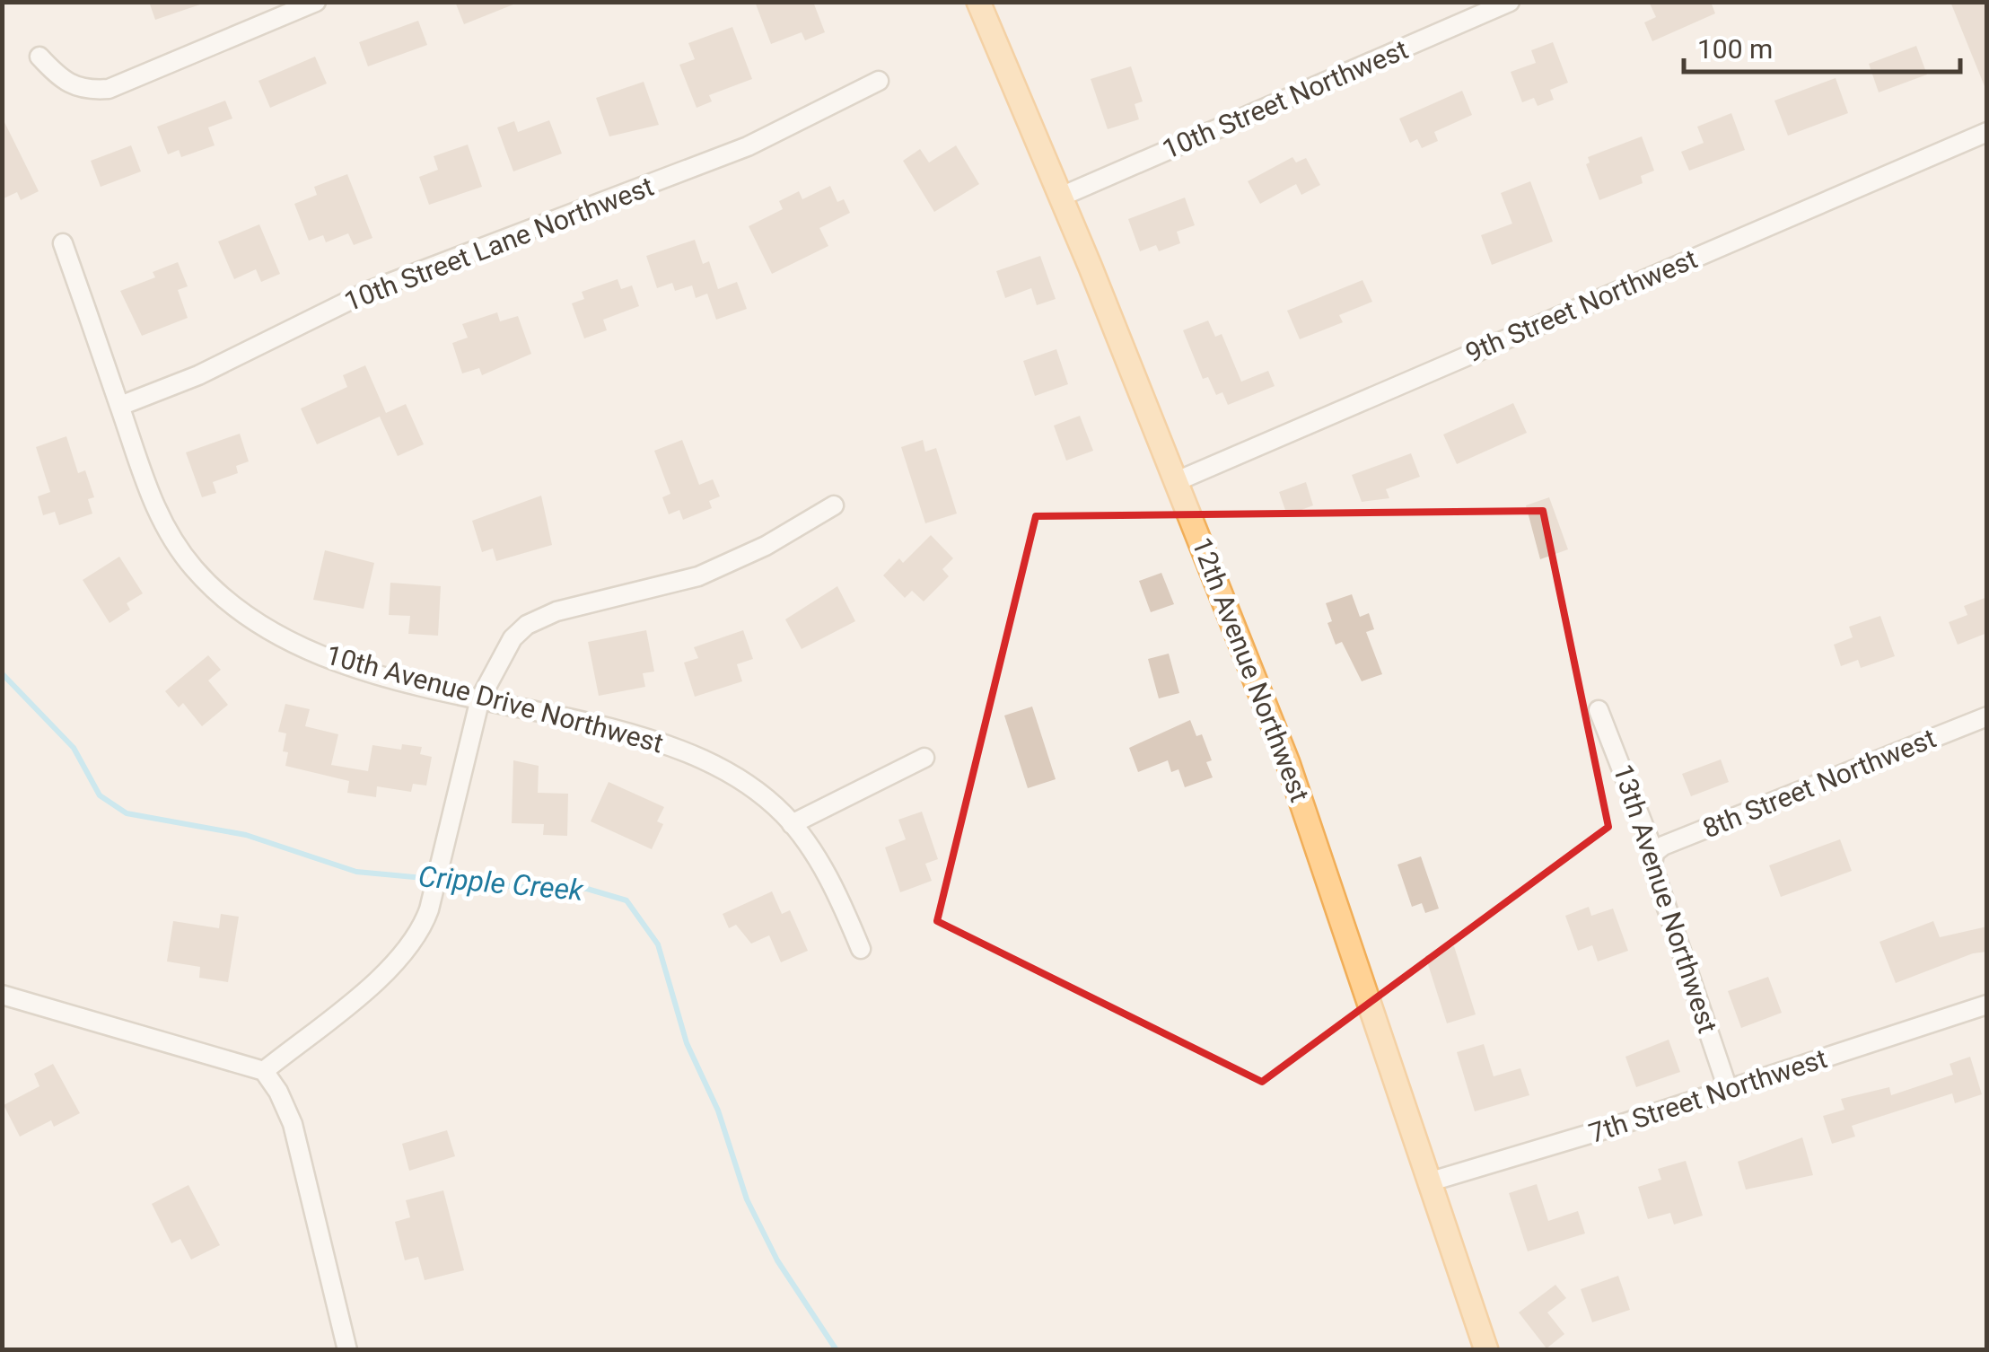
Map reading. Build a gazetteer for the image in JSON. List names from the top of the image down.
{
  "streets": {
    "main road": ["12th Avenue Northwest"],
    "street": [
      "10th Street Northwest",
      "10th Street Lane Northwest",
      "9th Street Northwest",
      "10th Avenue Drive Northwest",
      "8th Street Northwest",
      "13th Avenue Northwest",
      "7th Street Northwest"
    ]
  },
  "crossings": [
    ["10th Street Northwest", "12th Avenue Northwest"],
    ["10th Street Lane Northwest", "10th Avenue Drive Northwest"],
    ["9th Street Northwest", "12th Avenue Northwest"],
    ["12th Avenue Northwest", "7th Street Northwest"],
    ["8th Street Northwest", "13th Avenue Northwest"],
    ["13th Avenue Northwest", "7th Street Northwest"]
  ],
  "water": ["Cripple Creek"],
  "scale_bar": "100 m"
}
